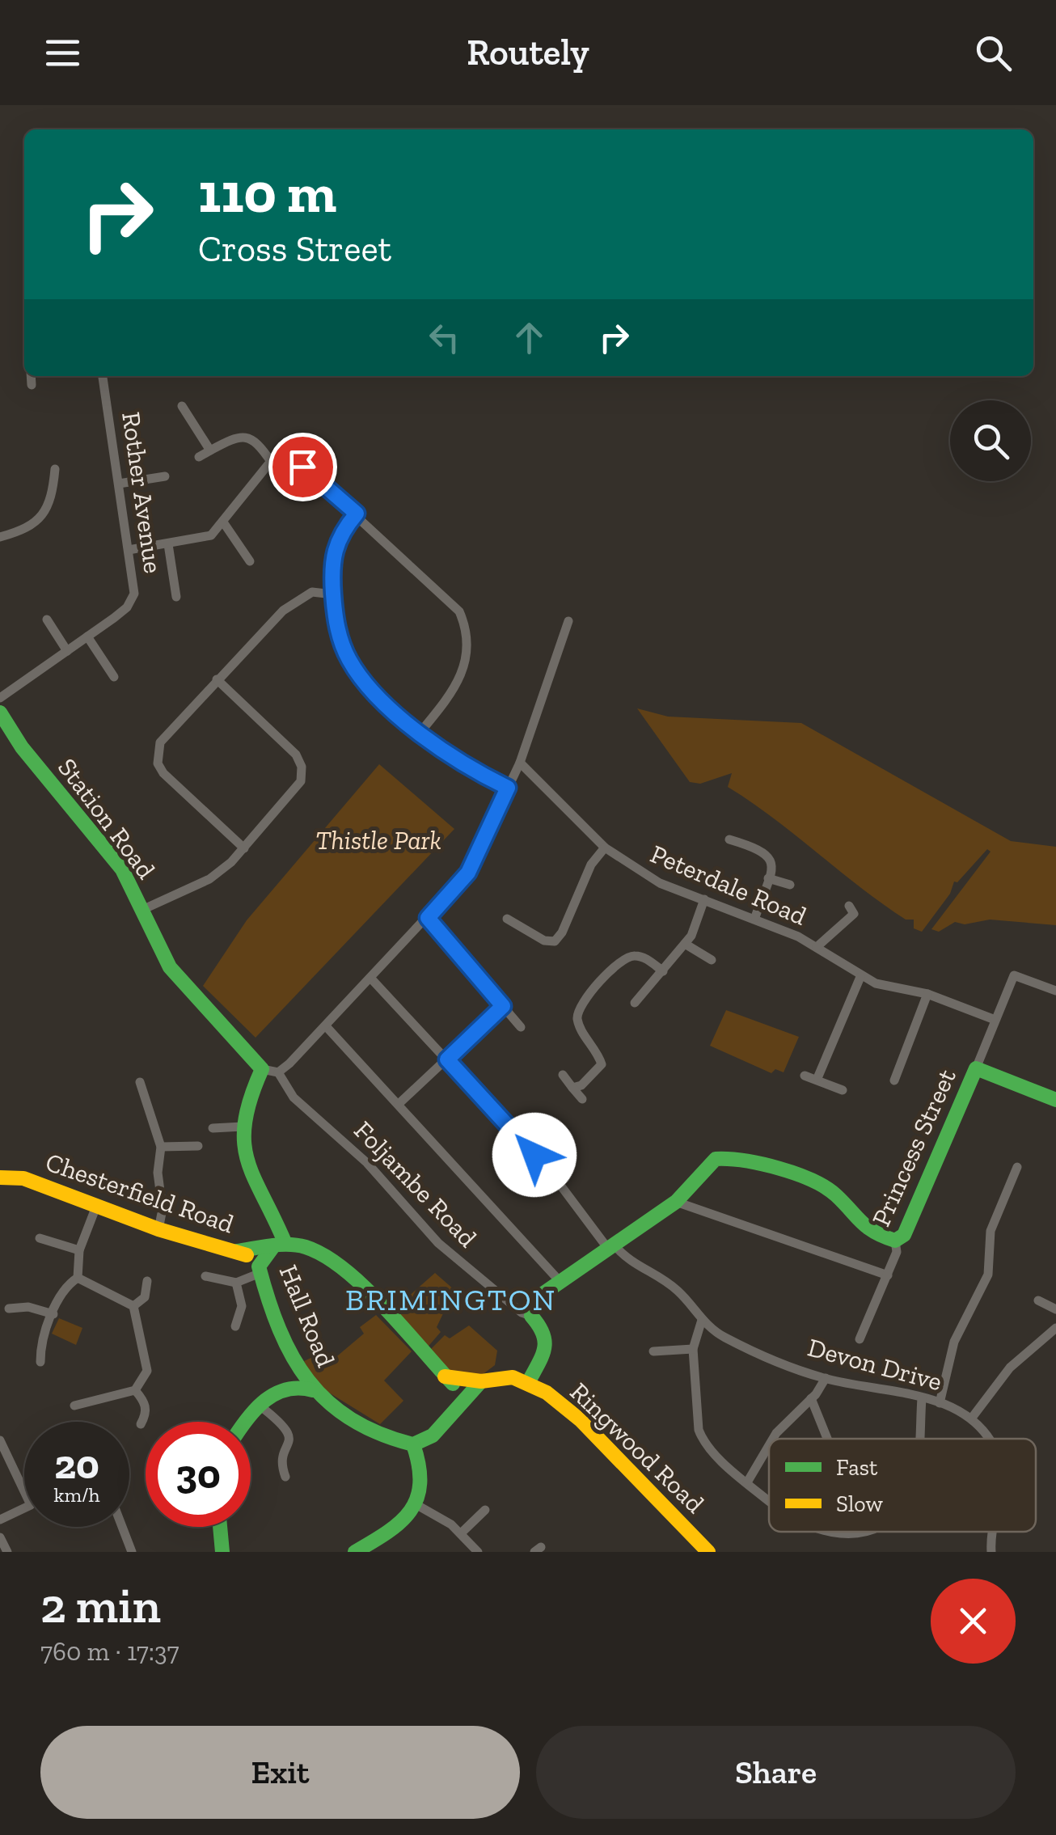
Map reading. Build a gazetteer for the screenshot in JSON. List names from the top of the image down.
{
  "streets": {
    "main road": [
      "Station Road",
      "Princess Street",
      "Chesterfield Road",
      "Hall Road",
      "Ringwood Road"
    ],
    "street": [
      "Rother Avenue",
      "Peterdale Road",
      "Foljambe Road",
      "Devon Drive"
    ]
  },
  "crossings": [
    ["Peterdale Road", "Princess Street"],
    ["Chesterfield Road", "Hall Road"]
  ],
  "districts": ["BRIMINGTON"],
  "parks": ["Thistle Park"],
  "legend": ["Fast", "Slow"],
  "page": {
    "header": "Routely",
    "turn": ["110 m", "Cross Street"],
    "speed": "20 km/h",
    "limit": "30",
    "heading": ["2 min", "760 m · 17:37"],
    "buttons": ["Exit", "Share"]
  }
}
